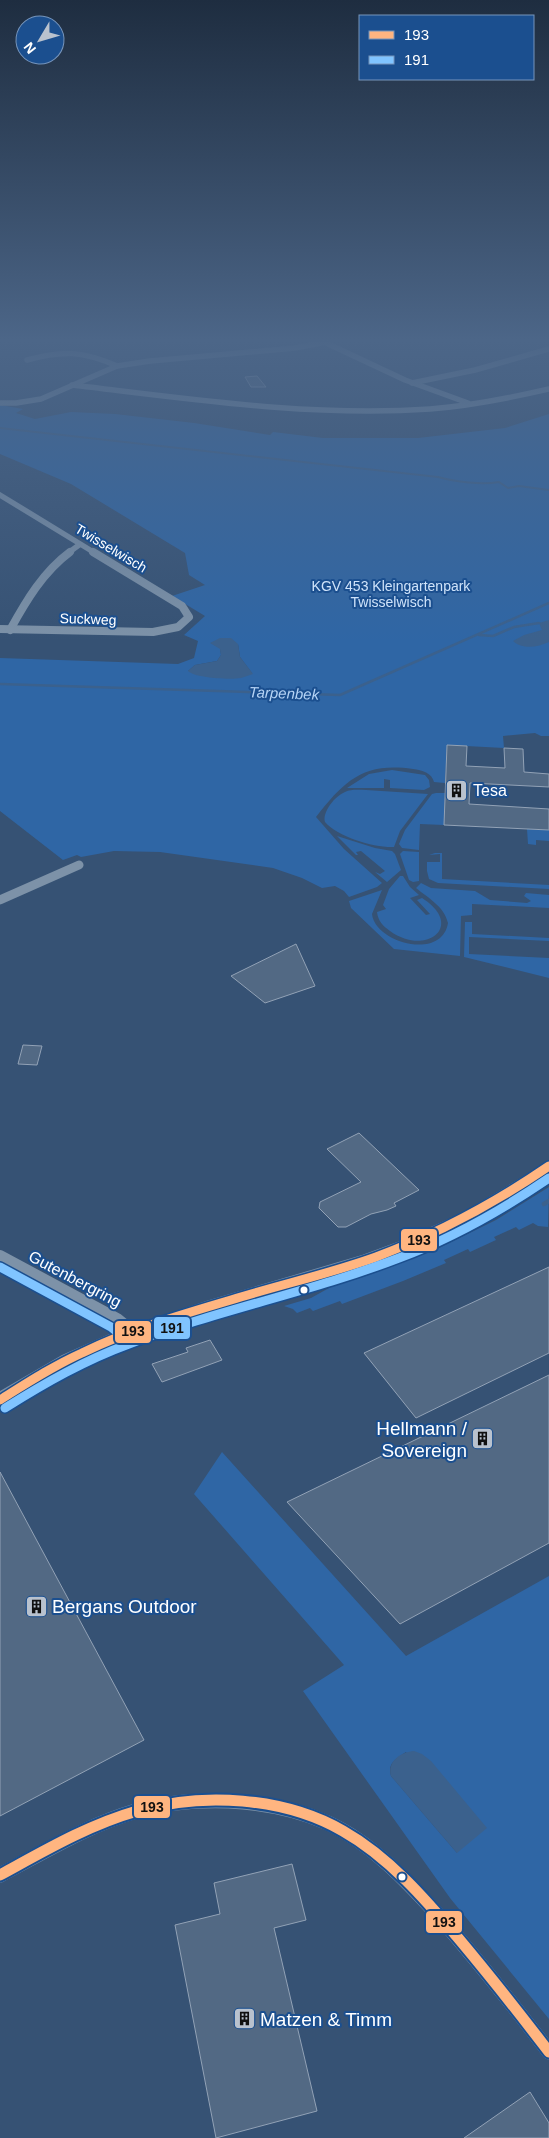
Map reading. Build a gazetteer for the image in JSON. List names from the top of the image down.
{
  "streets": {
    "street": ["Twisselwisch", "Suckweg", "Gutenbergring"]
  },
  "crossings": [
    ["Twisselwisch", "Suckweg"]
  ],
  "water": ["Tarpenbek"],
  "parks": ["KGV 453 Kleingartenpark Twisselwisch"],
  "places": {
    "building": [
      "Tesa",
      "Hellmann / Sovereign",
      "Bergans Outdoor",
      "Matzen & Timm"
    ]
  },
  "lines": ["transit line 193", "transit line 191"],
  "legend": ["193", "191"],
  "north": "bottom left"
}
